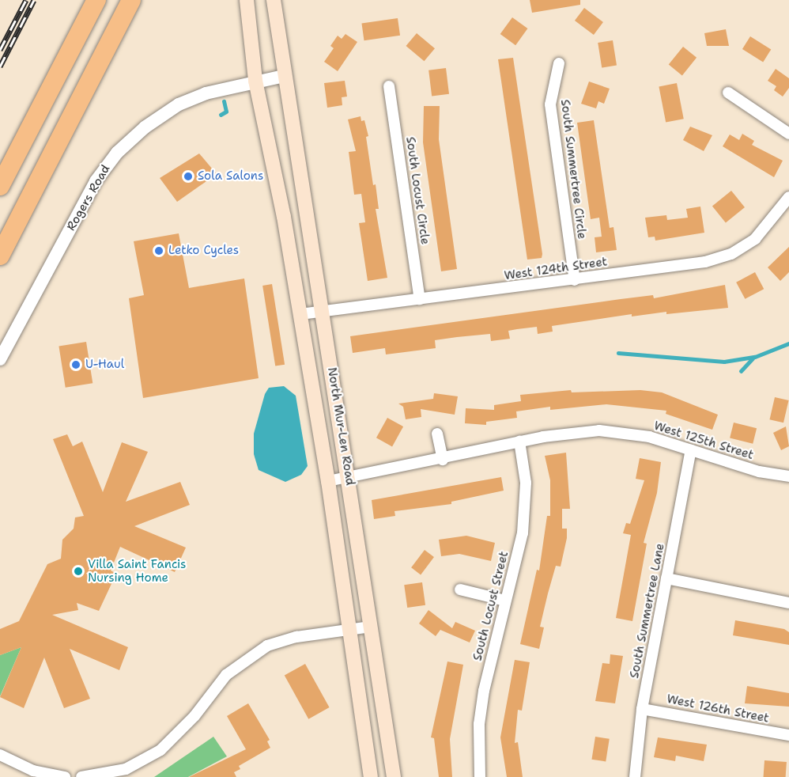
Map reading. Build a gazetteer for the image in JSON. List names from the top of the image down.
{
  "streets": {
    "main road": ["North Mur-Len Road"],
    "street": [
      "South Summertree Circle",
      "South Locust Circle",
      "Rogers Road",
      "West 124th Street",
      "West 125th Street",
      "South Locust Street",
      "South Summertree Lane",
      "West 126th Street"
    ]
  },
  "crossings": [
    ["South Summertree Circle", "West 124th Street"],
    ["South Locust Circle", "West 124th Street"],
    ["Rogers Road", "North Mur-Len Road"],
    ["West 124th Street", "North Mur-Len Road"],
    ["North Mur-Len Road", "West 125th Street"],
    ["West 125th Street", "South Locust Street"],
    ["West 125th Street", "South Summertree Lane"],
    ["South Summertree Lane", "West 126th Street"]
  ],
  "places": [
    "Sola Salons",
    "Letko Cycles",
    "U-Haul",
    "Villa Saint Fancis Nursing Home"
  ]
}
